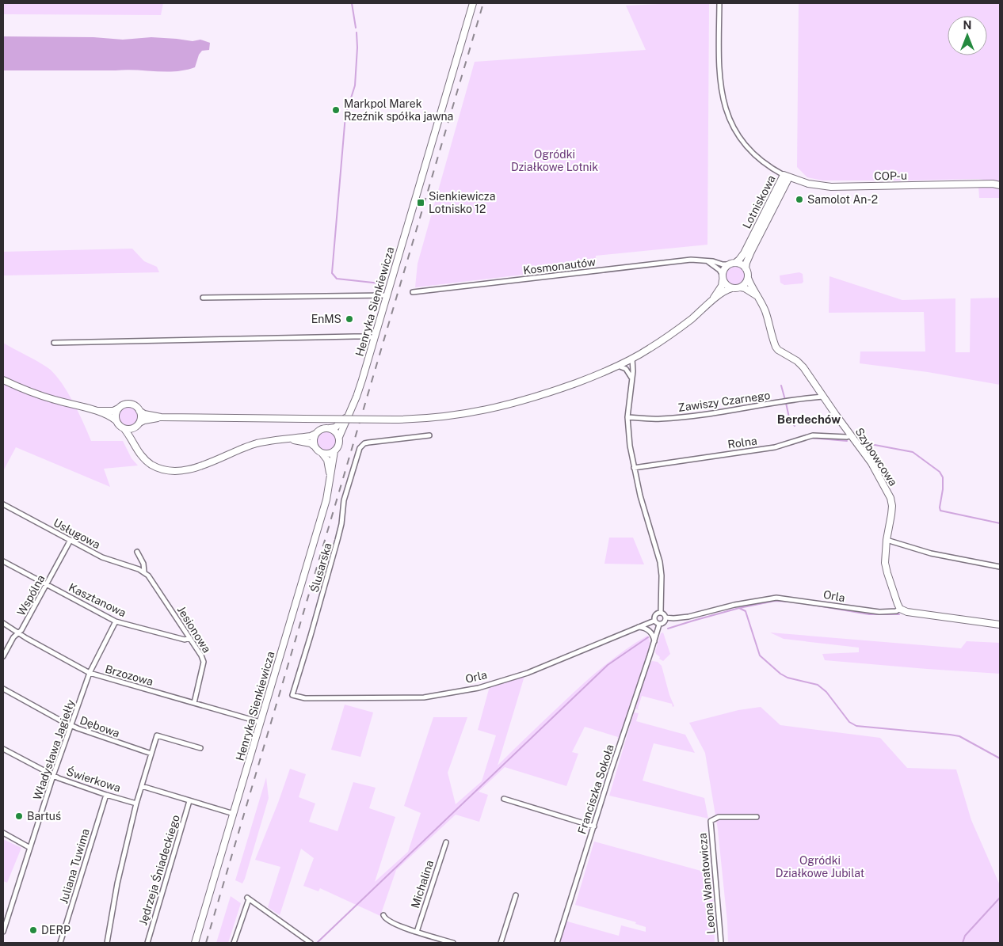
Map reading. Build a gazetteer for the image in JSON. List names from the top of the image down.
{
  "streets": {
    "main road": [
      "COP-u",
      "Lotniskowa",
      "Henryka Sienkiewicza",
      "Szybowcowa",
      "Orla"
    ],
    "street": [
      "Kosmonautów",
      "Zawiszy Czarnego",
      "Rolna",
      "Usługowa",
      "Ślusarska",
      "Wspólna",
      "Kasztanowa",
      "Jesionowa",
      "Brzozowa",
      "Dębowa",
      "Władysława Jagiełły",
      "Świerkowa",
      "Franciszka Sokoła",
      "Juliana Tuwima",
      "Jędrzeja Śniadeckiego",
      "Leona Wanatowicza",
      "Michalina"
    ]
  },
  "crossings": [
    ["COP-u", "Lotniskowa"],
    ["Lotniskowa", "Kosmonautów"],
    ["Lotniskowa", "Szybowcowa"],
    ["Kosmonautów", "Szybowcowa"],
    ["Henryka Sienkiewicza", "Brzozowa"],
    ["Zawiszy Czarnego", "Szybowcowa"],
    ["Rolna", "Szybowcowa"],
    ["Szybowcowa", "Orla"],
    ["Usługowa", "Wspólna"],
    ["Usługowa", "Jesionowa"],
    ["Ślusarska", "Orla"],
    ["Wspólna", "Kasztanowa"],
    ["Wspólna", "Brzozowa"],
    ["Orla", "Franciszka Sokoła"],
    ["Kasztanowa", "Jesionowa"],
    ["Kasztanowa", "Władysława Jagiełły"],
    ["Jesionowa", "Brzozowa"],
    ["Brzozowa", "Władysława Jagiełły"],
    ["Dębowa", "Władysława Jagiełły"],
    ["Władysława Jagiełły", "Świerkowa"],
    ["Świerkowa", "Juliana Tuwima"]
  ],
  "districts": ["Berdechów"],
  "parks": ["Ogródki Działkowe Lotnik", "Ogródki Działkowe Jubilat"],
  "places": {
    "other": [
      "Markpol Marek Rzeźnik spółka jawna",
      "Samolot An-2",
      "EnMS",
      "Bartuś",
      "DERP"
    ],
    "transit": ["Sienkiewicza Lotnisko 12"]
  },
  "north": "top"
}
